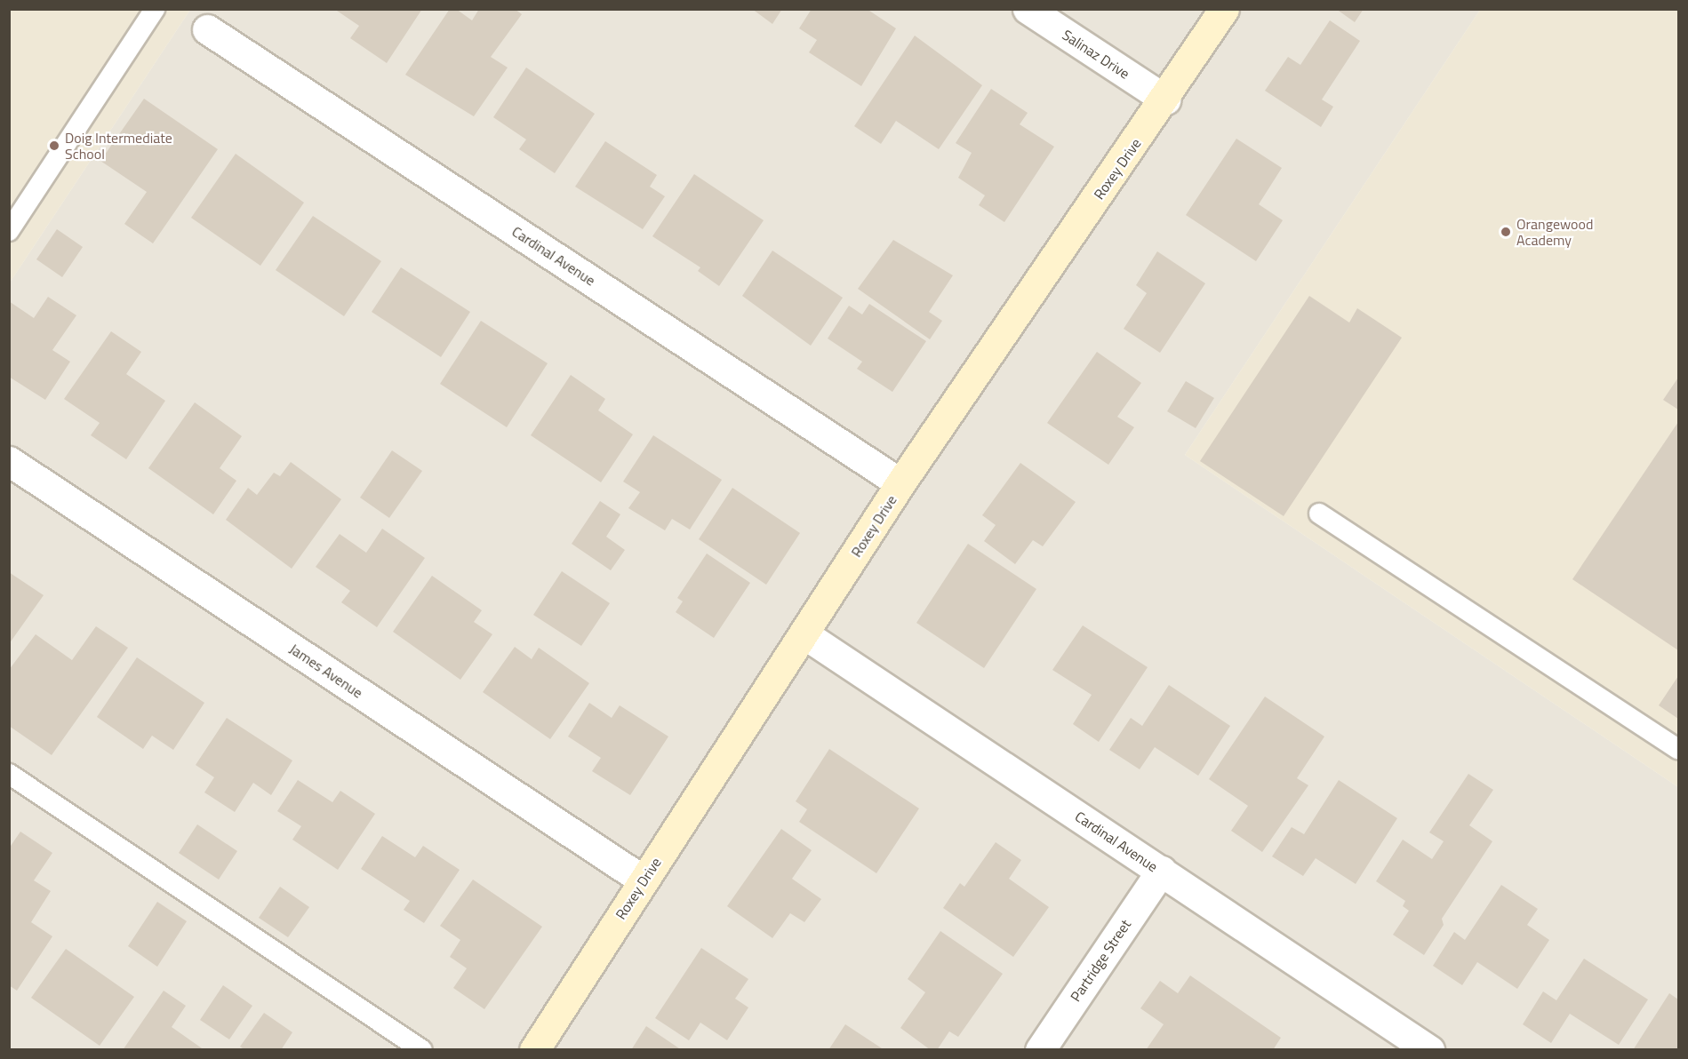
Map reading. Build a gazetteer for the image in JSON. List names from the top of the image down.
{
  "streets": {
    "street": [
      "Salinaz Drive",
      "Roxey Drive",
      "Cardinal Avenue",
      "James Avenue",
      "Partridge Street"
    ]
  },
  "crossings": [
    ["Salinaz Drive", "Roxey Drive"],
    ["Roxey Drive", "Cardinal Avenue"],
    ["Roxey Drive", "James Avenue"],
    ["Cardinal Avenue", "Partridge Street"]
  ],
  "places": ["Doig Intermediate School", "Orangewood Academy"]
}
